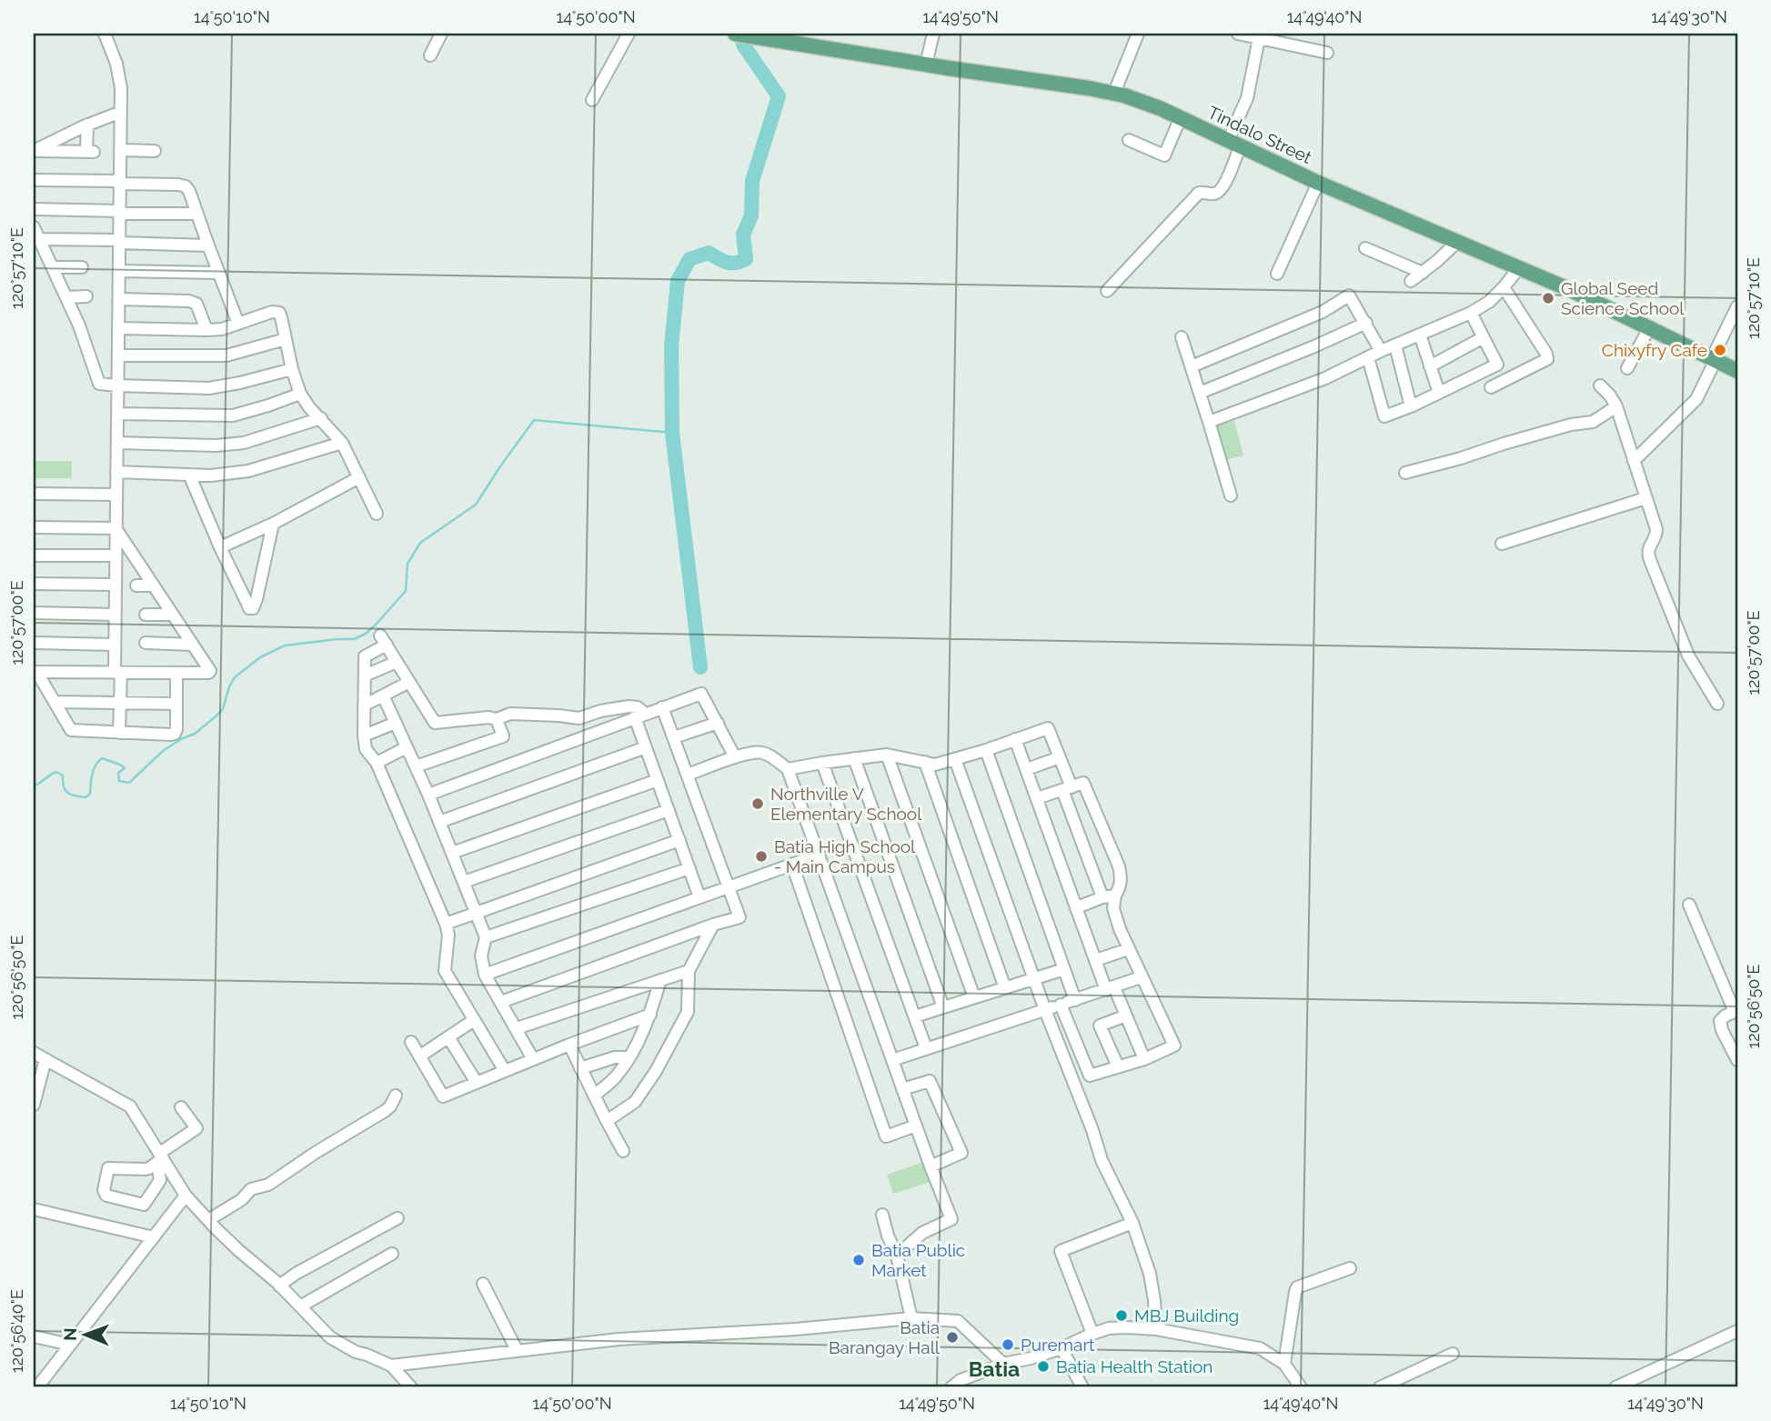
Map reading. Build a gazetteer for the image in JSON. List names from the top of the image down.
{
  "streets": {
    "main road": ["Tindalo Street"]
  },
  "districts": ["Batia"],
  "places": [
    "Global Seed Science School",
    "Chixyfry Cafe",
    "Northville V Elementary School",
    "Batia High School - Main Campus",
    "Batia Public Market",
    "MBJ Building",
    "Batia Barangay Hall",
    "Puremart",
    "Batia Health Station"
  ],
  "north": "left",
  "coordinates": [
    "14°50'10\"N",
    "14°50'00\"N",
    "14°49'50\"N",
    "14°49'40\"N",
    "14°49'30\"N",
    "120°57'10\"E",
    "120°57'00\"E",
    "120°56'50\"E",
    "120°56'40\"E"
  ]
}
